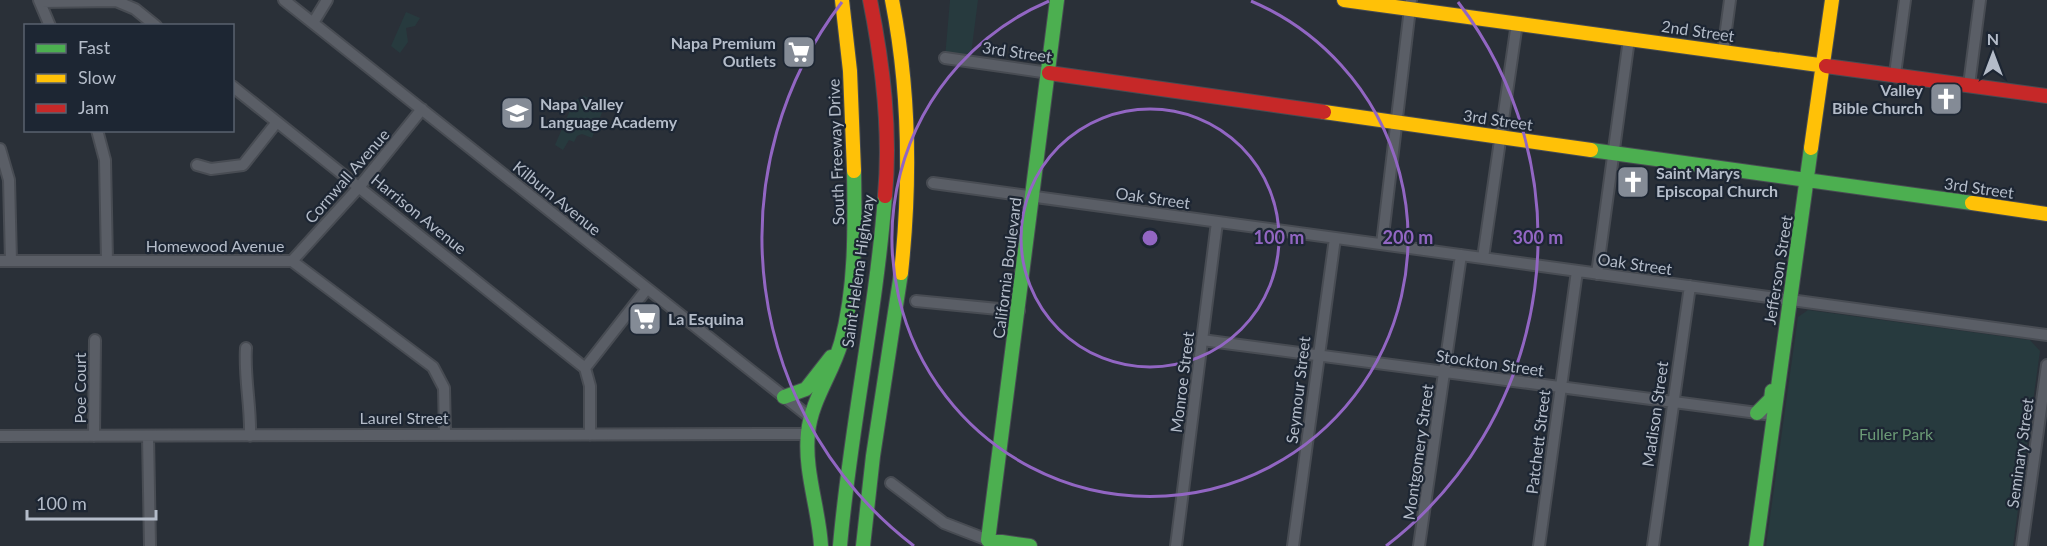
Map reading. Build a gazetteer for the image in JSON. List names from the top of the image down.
{
  "streets": {
    "main road": [
      "2nd Street",
      "3rd Street",
      "South Freeway Drive",
      "California Boulevard",
      "Jefferson Street",
      "Saint Helena Highway"
    ],
    "street": [
      "Cornwall Avenue",
      "Kilburn Avenue",
      "Oak Street",
      "Harrison Avenue",
      "Homewood Avenue",
      "Stockton Street",
      "Monroe Street",
      "Poe Court",
      "Seymour Street",
      "Madison Street",
      "Laurel Street",
      "Patchett Street",
      "Montgomery Street",
      "Seminary Street"
    ]
  },
  "crossings": [
    ["2nd Street", "Jefferson Street"],
    ["3rd Street", "California Boulevard"],
    ["3rd Street", "Jefferson Street"],
    ["South Freeway Drive", "Kilburn Avenue"],
    ["South Freeway Drive", "Laurel Street"],
    ["Cornwall Avenue", "Kilburn Avenue"],
    ["Cornwall Avenue", "Harrison Avenue"],
    ["Cornwall Avenue", "Homewood Avenue"],
    ["Oak Street", "California Boulevard"],
    ["Oak Street", "Jefferson Street"],
    ["Oak Street", "Monroe Street"],
    ["Oak Street", "Seymour Street"],
    ["Oak Street", "Madison Street"],
    ["Oak Street", "Patchett Street"],
    ["Oak Street", "Montgomery Street"],
    ["Homewood Avenue", "Laurel Street"],
    ["Jefferson Street", "Stockton Street"],
    ["Stockton Street", "Monroe Street"],
    ["Stockton Street", "Seymour Street"],
    ["Stockton Street", "Madison Street"],
    ["Stockton Street", "Patchett Street"],
    ["Stockton Street", "Montgomery Street"],
    ["Poe Court", "Laurel Street"]
  ],
  "parks": ["Fuller Park"],
  "places": {
    "supermarket": ["Napa Premium Outlets", "La Esquina"],
    "church": ["Valley Bible Church", "Saint Marys Episcopal Church"],
    "school or university": ["Napa Valley Language Academy"]
  },
  "legend": ["Fast", "Slow", "Jam"],
  "scale_bar": "100 m",
  "north": "top",
  "rings": ["100 m", "200 m", "300 m"]
}
